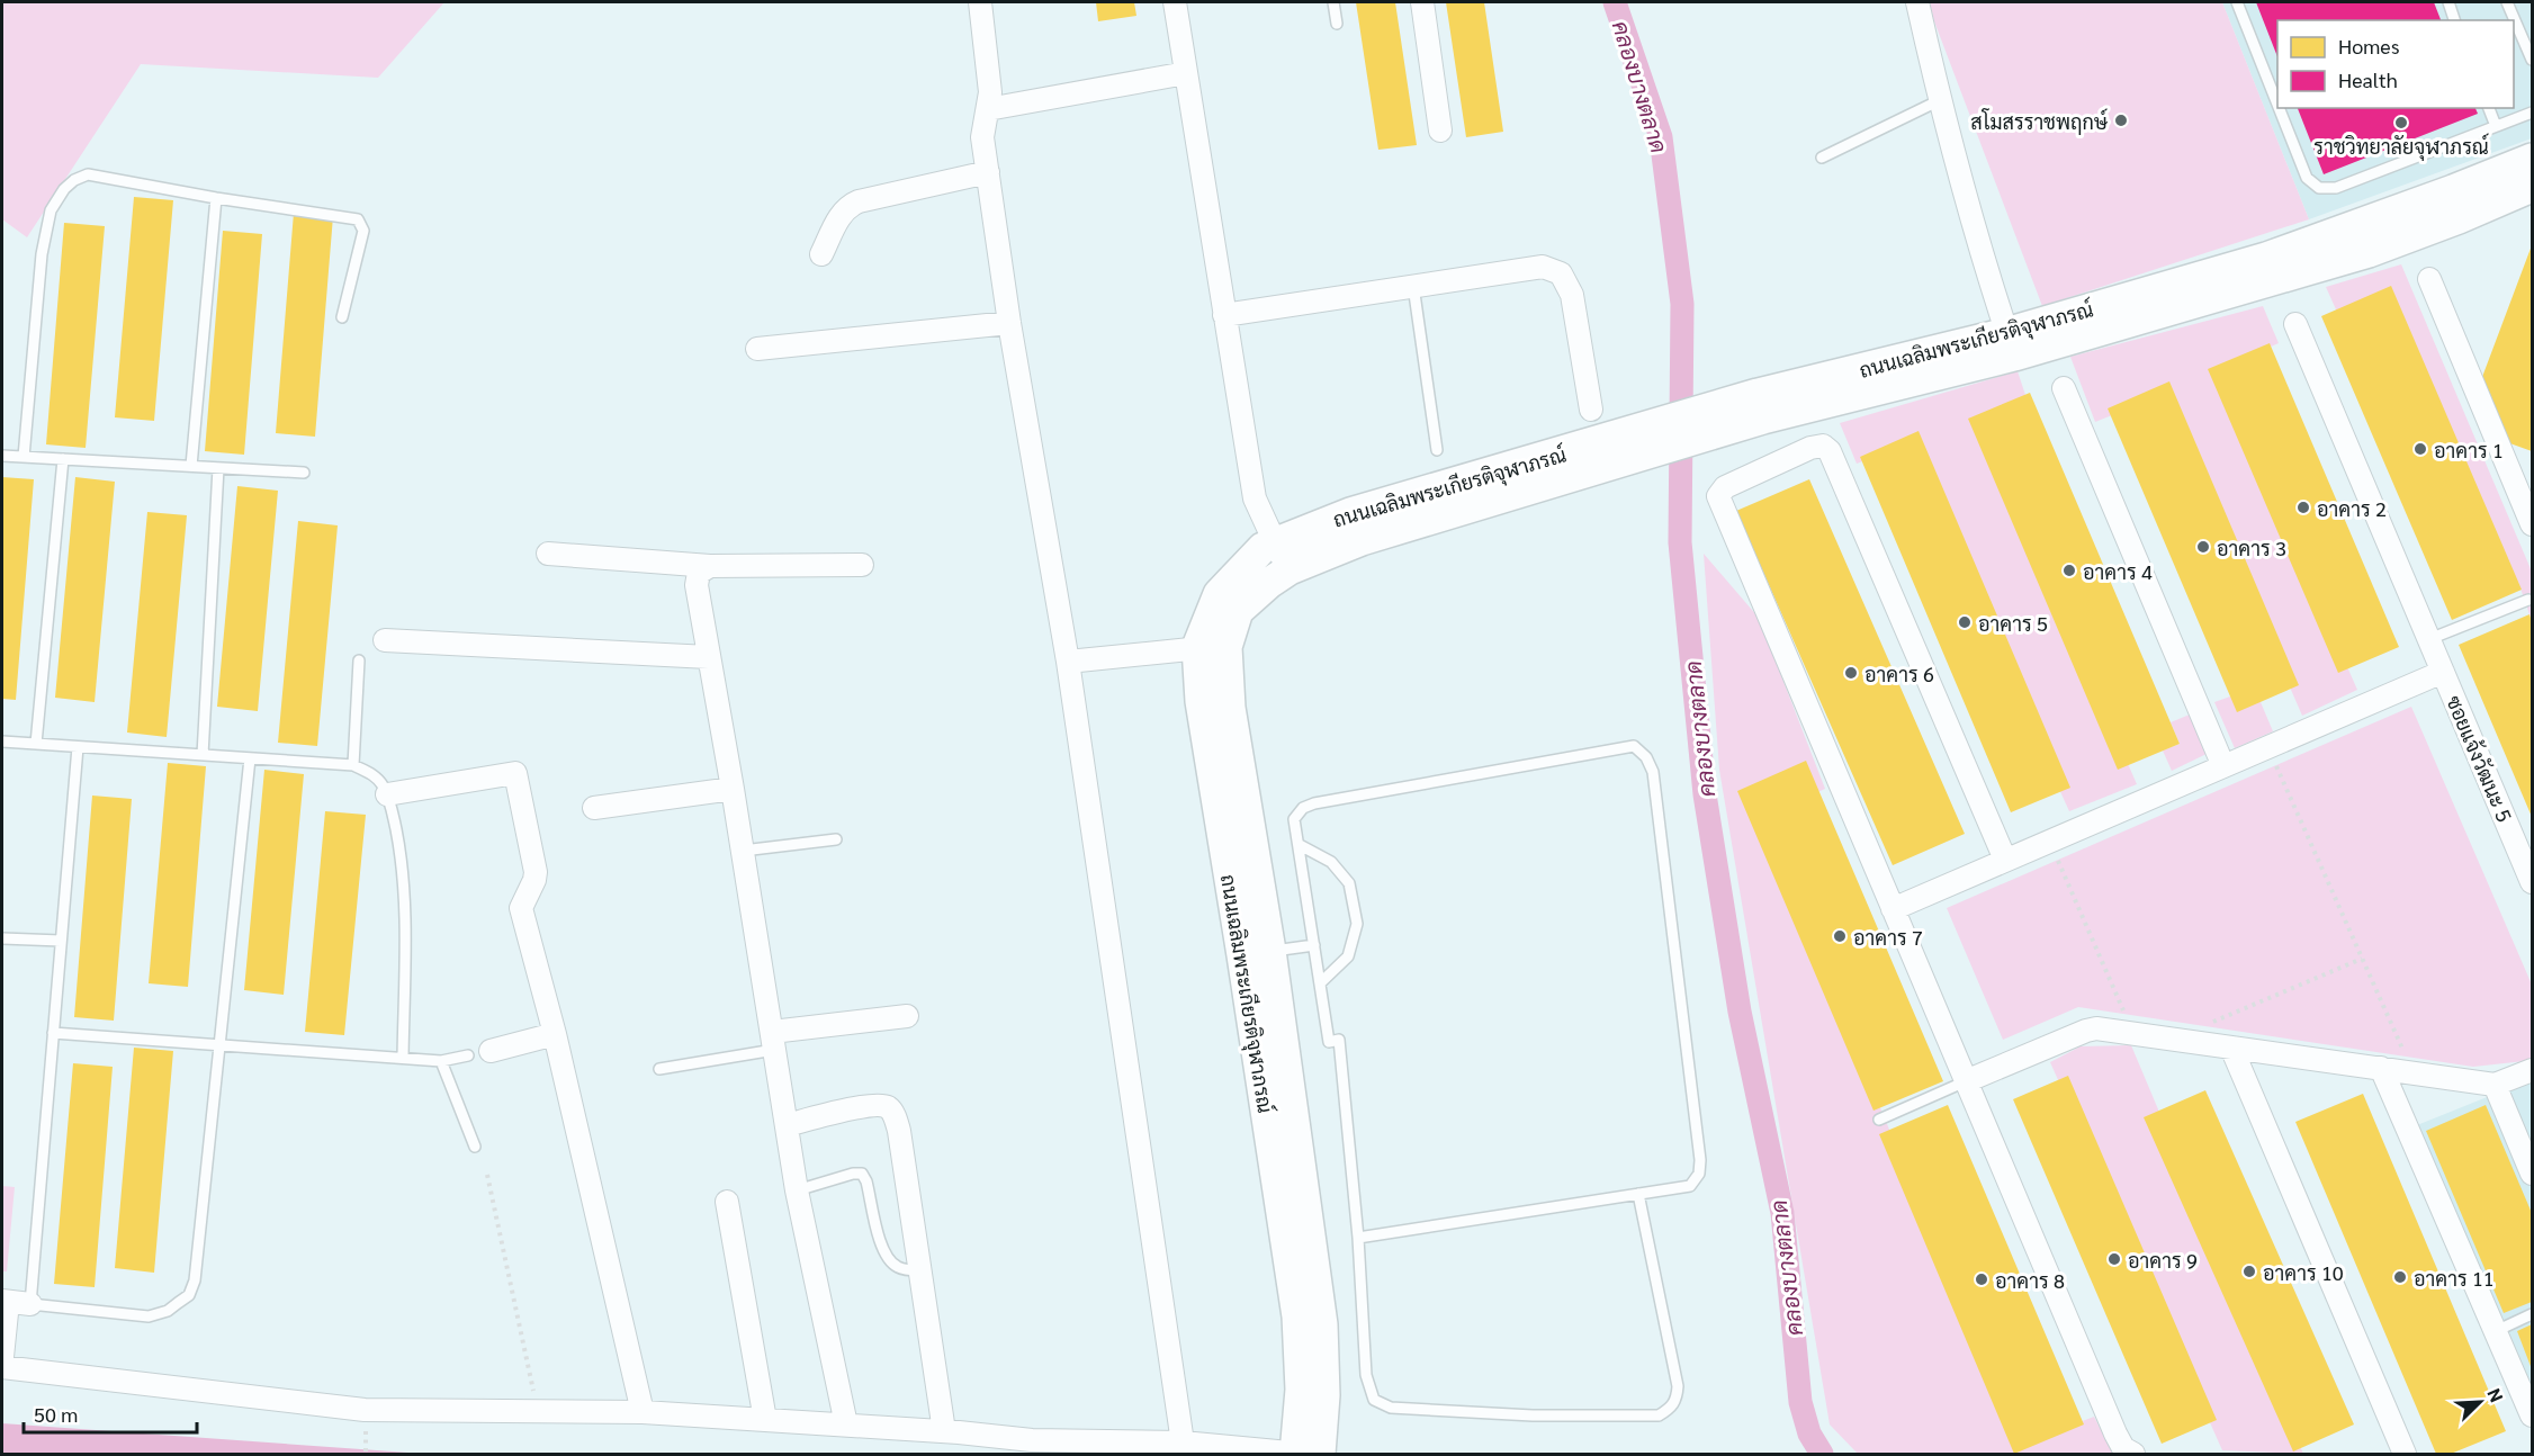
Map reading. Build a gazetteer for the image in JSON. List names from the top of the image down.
{
  "streets": {
    "street": ["ถนนเฉลิมพระเกียรติจุฬาภรณ์", "ซอยแจ้งวัฒนะ 5"]
  },
  "water": ["คลองบางตลาด"],
  "places": [
    "สโมสรราชพฤกษ์",
    "ราชวิทยาลัยจุฬาภรณ์",
    "อาคาร 1",
    "อาคาร 2",
    "อาคาร 3",
    "อาคาร 4",
    "อาคาร 5",
    "อาคาร 6",
    "อาคาร 7",
    "อาคาร 9",
    "อาคาร 10",
    "อาคาร 11",
    "อาคาร 8"
  ],
  "legend": ["Homes", "Health"],
  "scale_bar": "50 m",
  "north": "top right"
}
